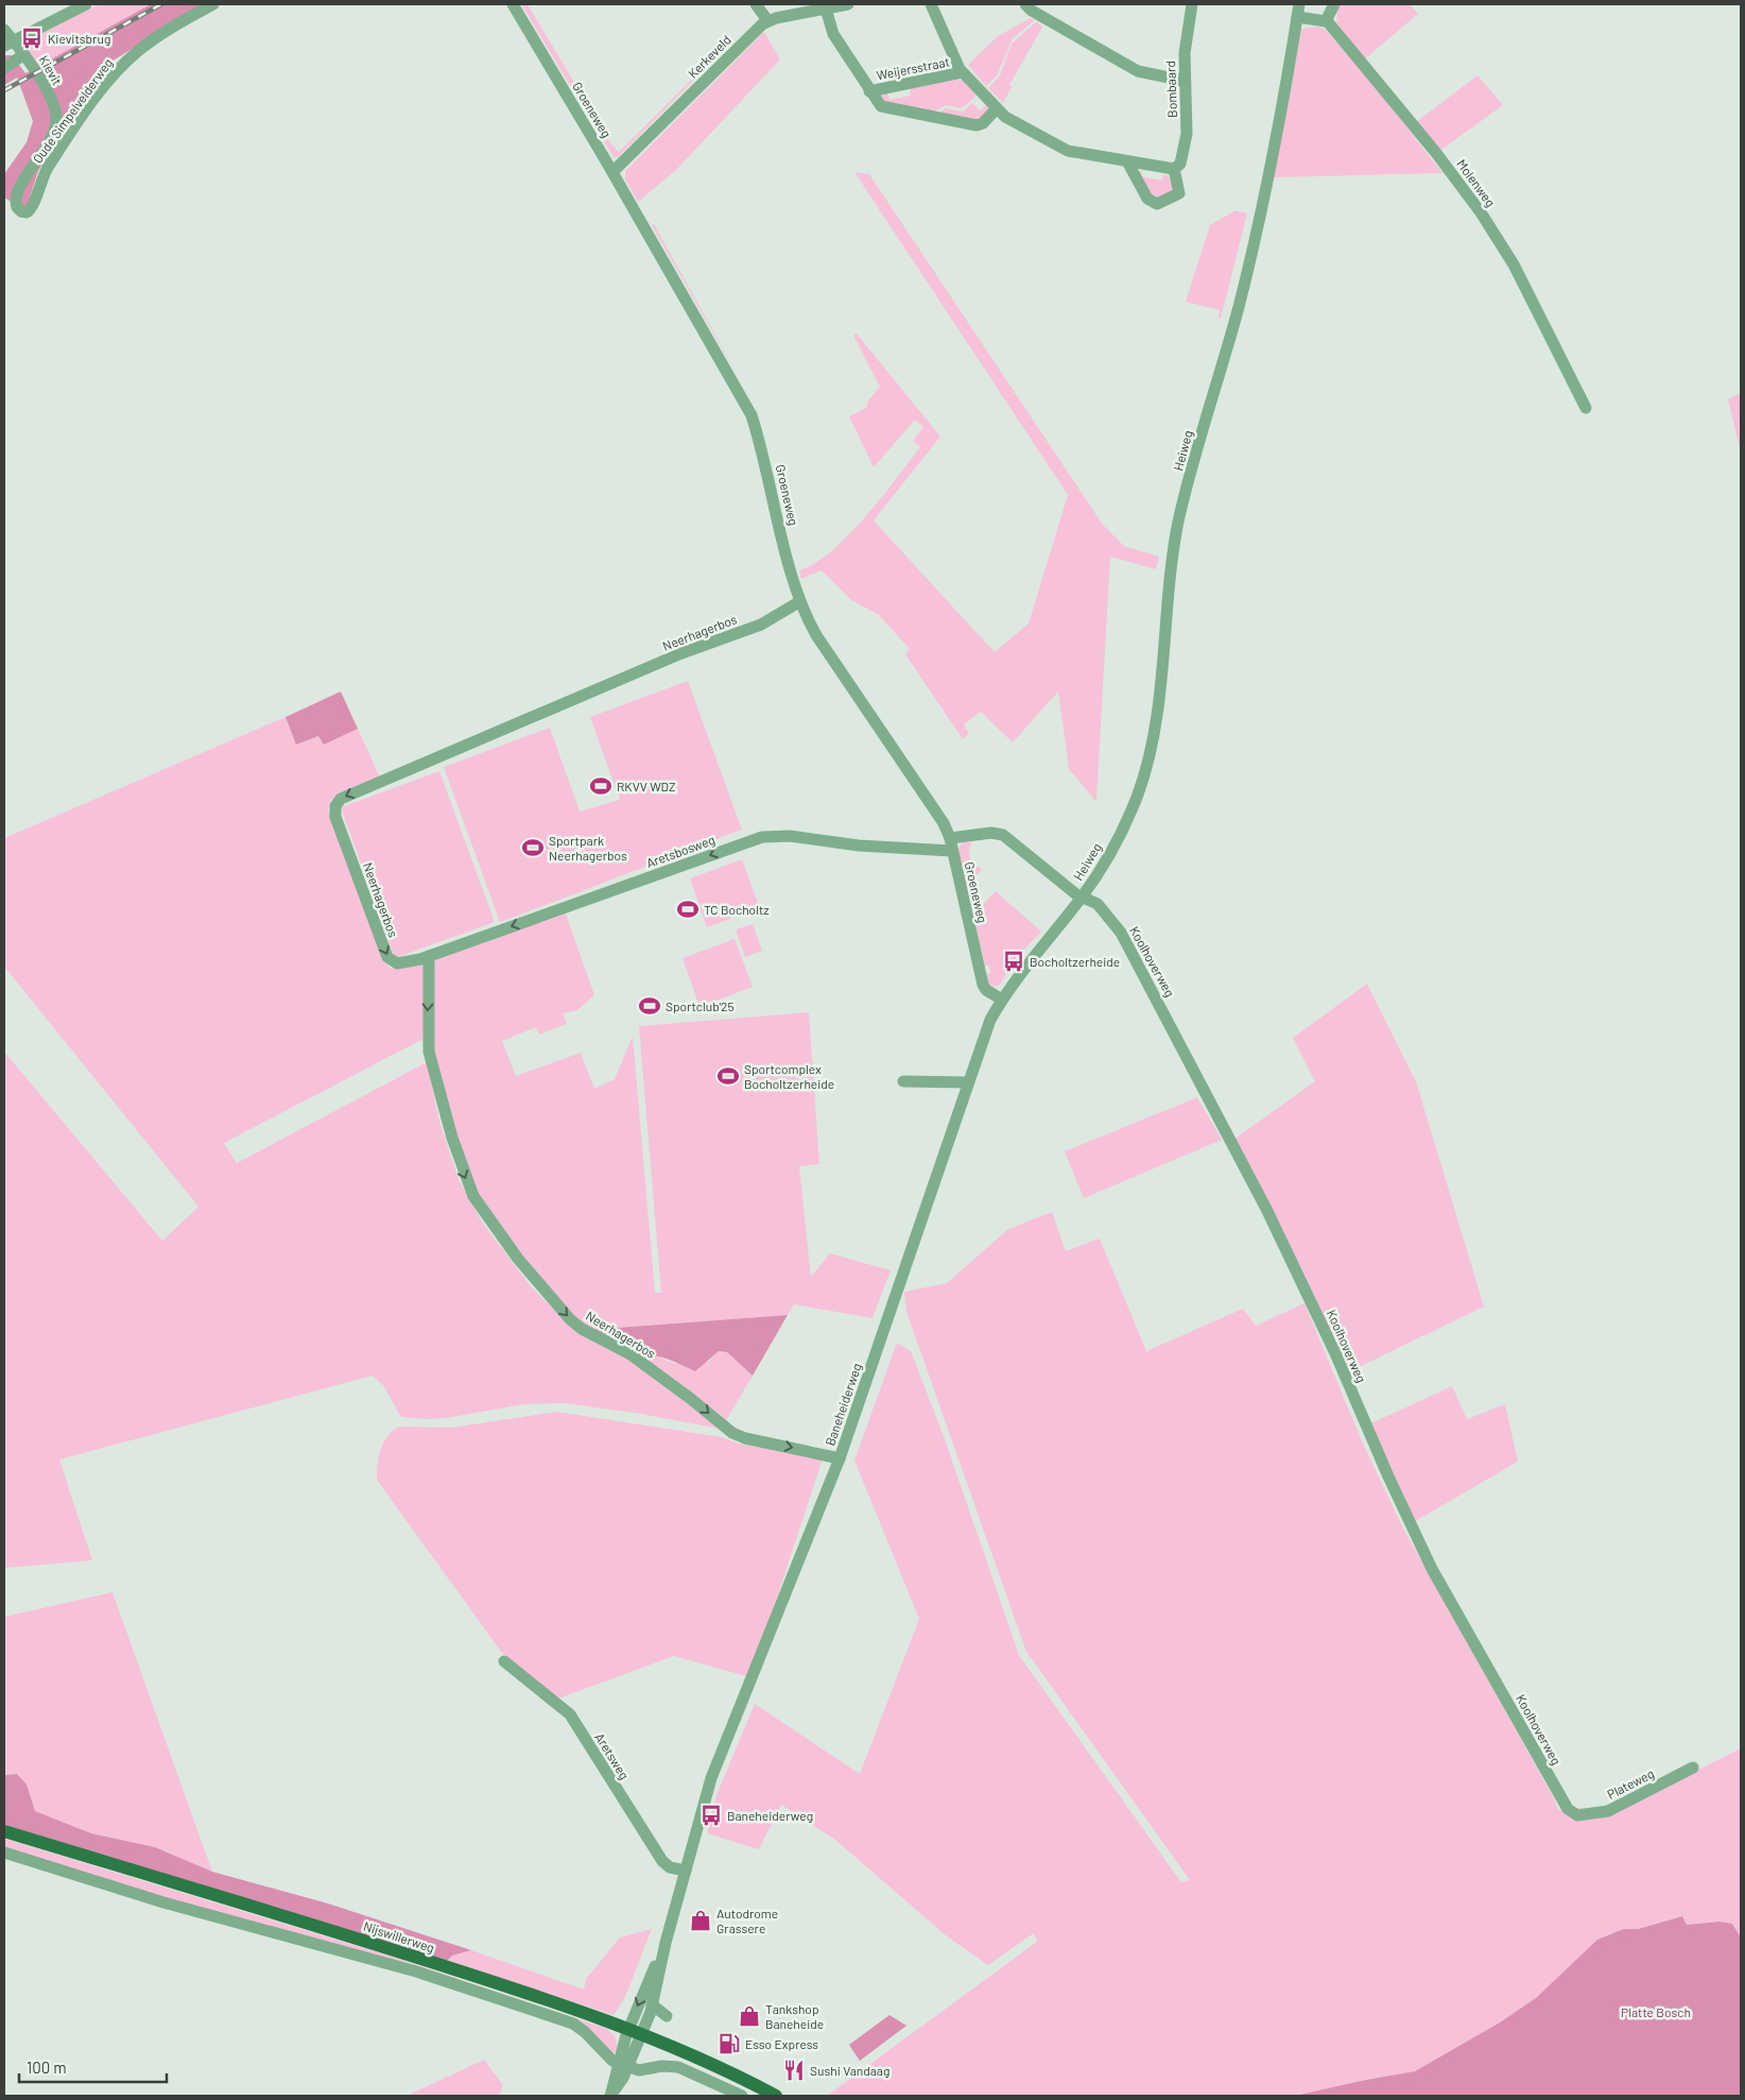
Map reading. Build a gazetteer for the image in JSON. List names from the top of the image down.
{
  "streets": {
    "main road": ["Nijswillerweg"],
    "street": [
      "Kerkeveld",
      "Weijersstraat",
      "Kievit",
      "Bombaard",
      "Groeneweg",
      "Oude Simpelvelderweg",
      "Molenweg",
      "Heiweg",
      "Neerhagerbos",
      "Aretsbosweg",
      "Koolhoverweg",
      "Baneheiderweg",
      "Aretsweg",
      "Plateweg"
    ]
  },
  "crossings": [
    ["Kerkeveld", "Groeneweg"],
    ["Kievit", "Oude Simpelvelderweg"],
    ["Groeneweg", "Neerhagerbos"],
    ["Groeneweg", "Aretsbosweg"],
    ["Groeneweg", "Koolhoverweg"],
    ["Groeneweg", "Baneheiderweg"],
    ["Heiweg", "Koolhoverweg"],
    ["Heiweg", "Baneheiderweg"],
    ["Neerhagerbos", "Aretsbosweg"],
    ["Neerhagerbos", "Baneheiderweg"],
    ["Koolhoverweg", "Baneheiderweg"],
    ["Koolhoverweg", "Plateweg"],
    ["Baneheiderweg", "Aretsweg"],
    ["Baneheiderweg", "Nijswillerweg"]
  ],
  "one_way": ["Aretsbosweg"],
  "parks": ["Platte Bosch"],
  "places": {
    "bus stop": ["Kievitsbrug", "Bocholtzerheide", "Baneheiderweg"],
    "sports": [
      "RKVV WDZ",
      "Sportpark Neerhagerbos",
      "TC Bocholtz",
      "Sportclub'25",
      "Sportcomplex Bocholtzerheide"
    ],
    "shop": ["Autodrome Grassere", "Tankshop Baneheide"],
    "fuel station": ["Esso Express"],
    "restaurant": ["Sushi Vandaag"]
  },
  "scale_bar": "100 m"
}
